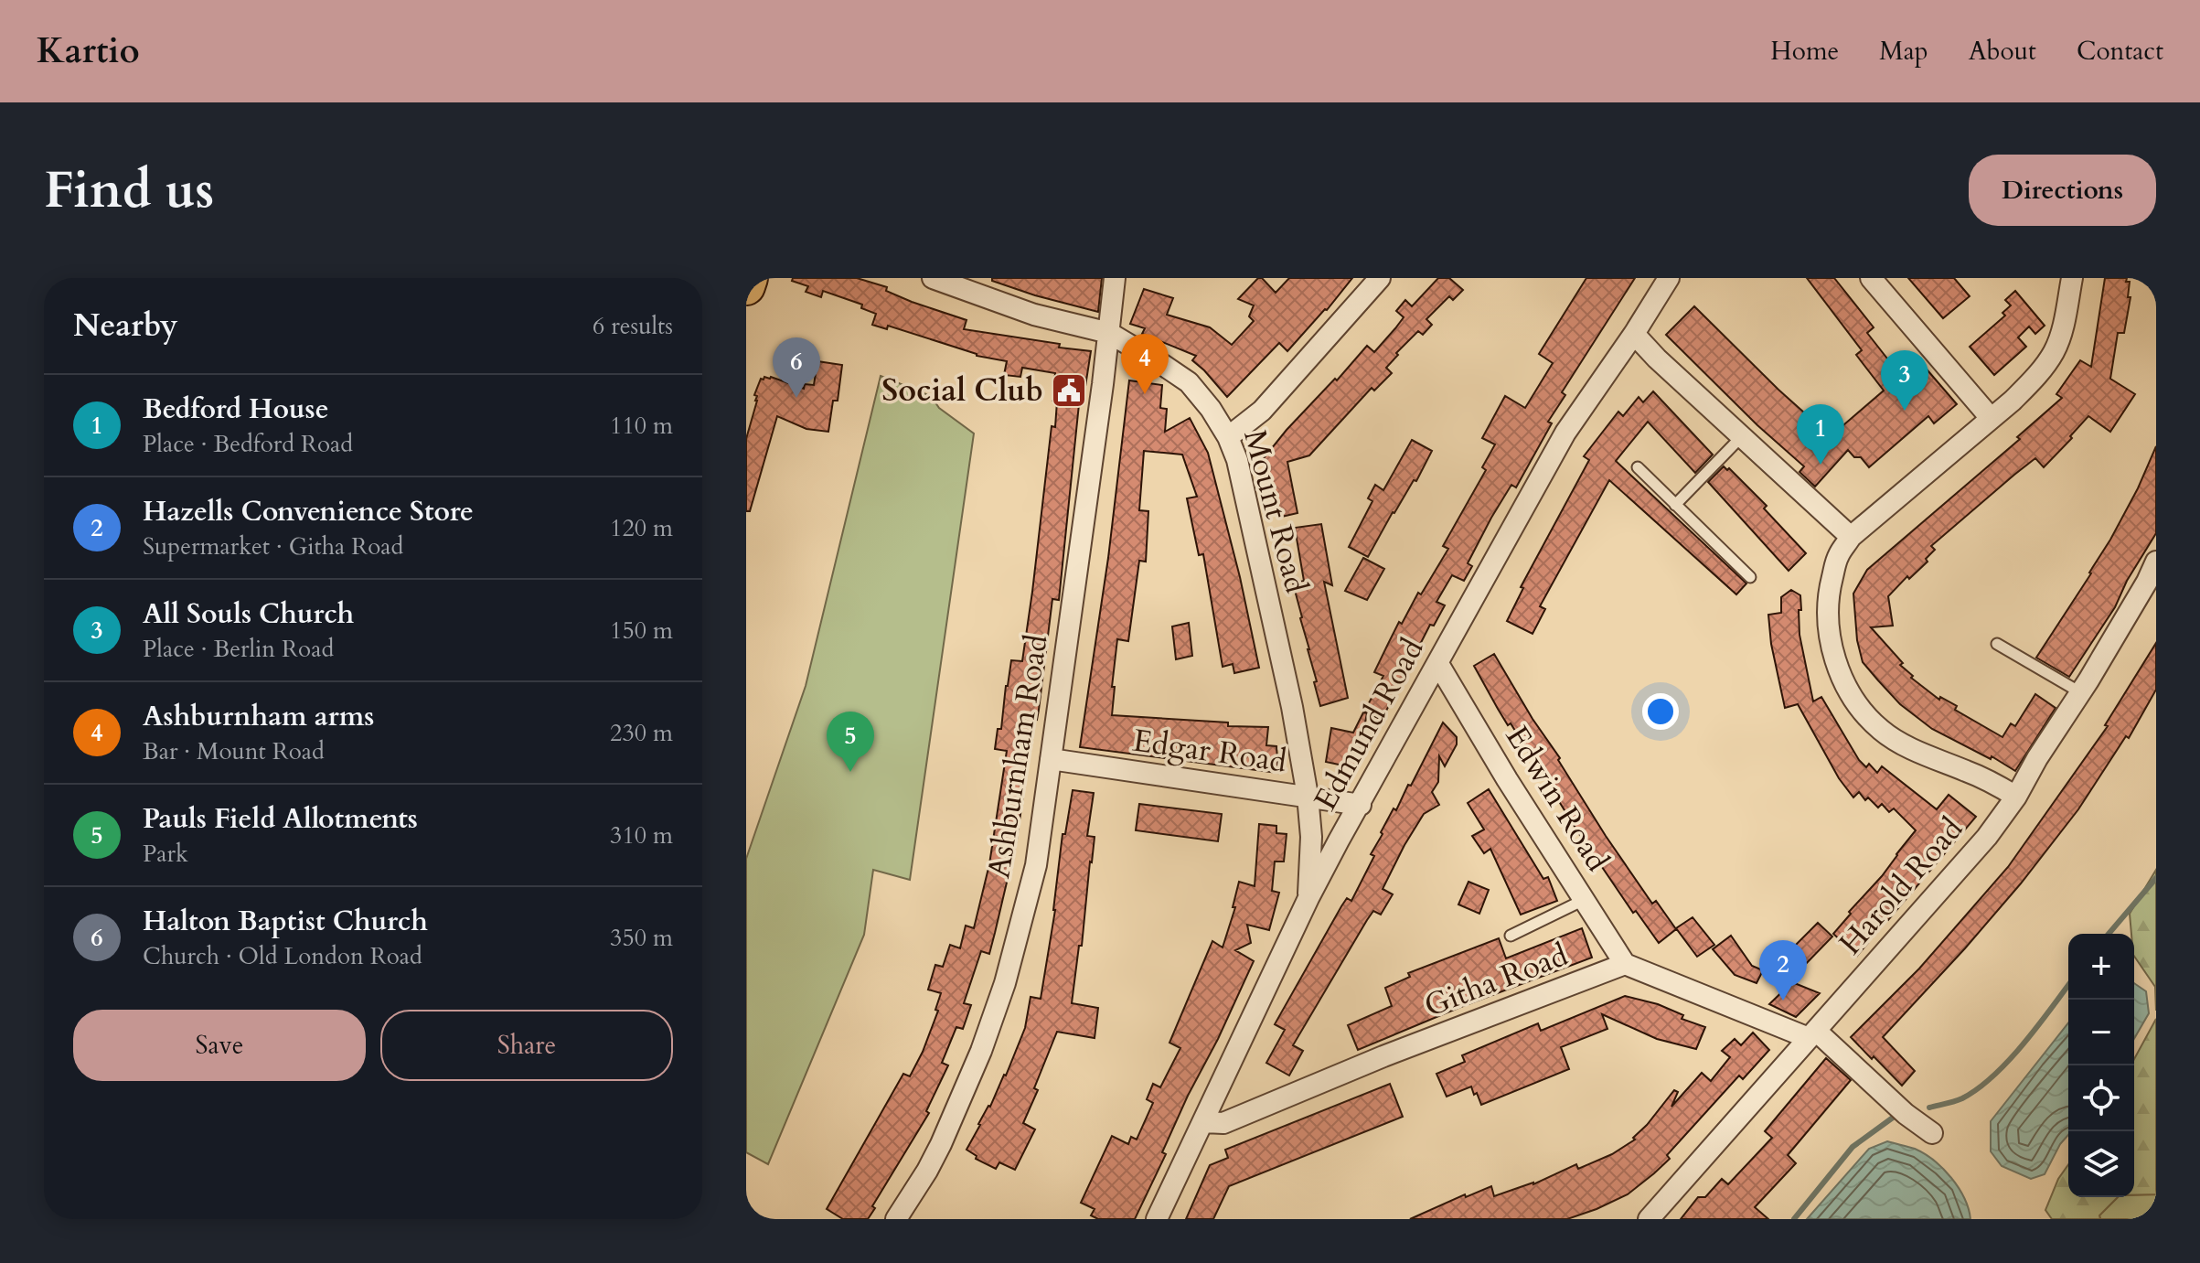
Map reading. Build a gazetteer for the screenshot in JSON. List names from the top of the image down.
{
  "streets": {
    "street": [
      "Mount Road",
      "Edmund Road",
      "Edgar Road",
      "Ashburnham Road",
      "Edwin Road",
      "Harold Road",
      "Githa Road"
    ]
  },
  "crossings": [
    ["Mount Road", "Edmund Road"],
    ["Mount Road", "Edgar Road"],
    ["Mount Road", "Ashburnham Road"],
    ["Edmund Road", "Edgar Road"],
    ["Edmund Road", "Edwin Road"],
    ["Edmund Road", "Githa Road"],
    ["Edgar Road", "Ashburnham Road"],
    ["Edwin Road", "Githa Road"]
  ],
  "places": {
    "public building": ["Social Club"]
  },
  "page": {
    "header": "Kartio",
    "nav": [
      "Home",
      "Map",
      "About",
      "Contact"
    ],
    "buttons": [
      "Directions",
      ["Save", "Share"]
    ],
    "title": "Find us",
    "heading": ["Nearby", "6 results"],
    "pins": [
      "4",
      "6",
      "3",
      "1",
      "5",
      "2"
    ],
    "list": [
      {
        "mark": "1",
        "name": "Bedford House",
        "note": "Place · Bedford Road",
        "value": "110 m"
      },
      {
        "mark": "2",
        "name": "Hazells Convenience Store",
        "note": "Supermarket · Githa Road",
        "value": "120 m"
      },
      {
        "mark": "3",
        "name": "All Souls Church",
        "note": "Place · Berlin Road",
        "value": "150 m"
      },
      {
        "mark": "4",
        "name": "Ashburnham arms",
        "note": "Bar · Mount Road",
        "value": "230 m"
      },
      {
        "mark": "5",
        "name": "Pauls Field Allotments",
        "note": "Park",
        "value": "310 m"
      },
      {
        "mark": "6",
        "name": "Halton Baptist Church",
        "note": "Church · Old London Road",
        "value": "350 m"
      }
    ],
    "map_buttons": ["+", "−"]
  }
}
